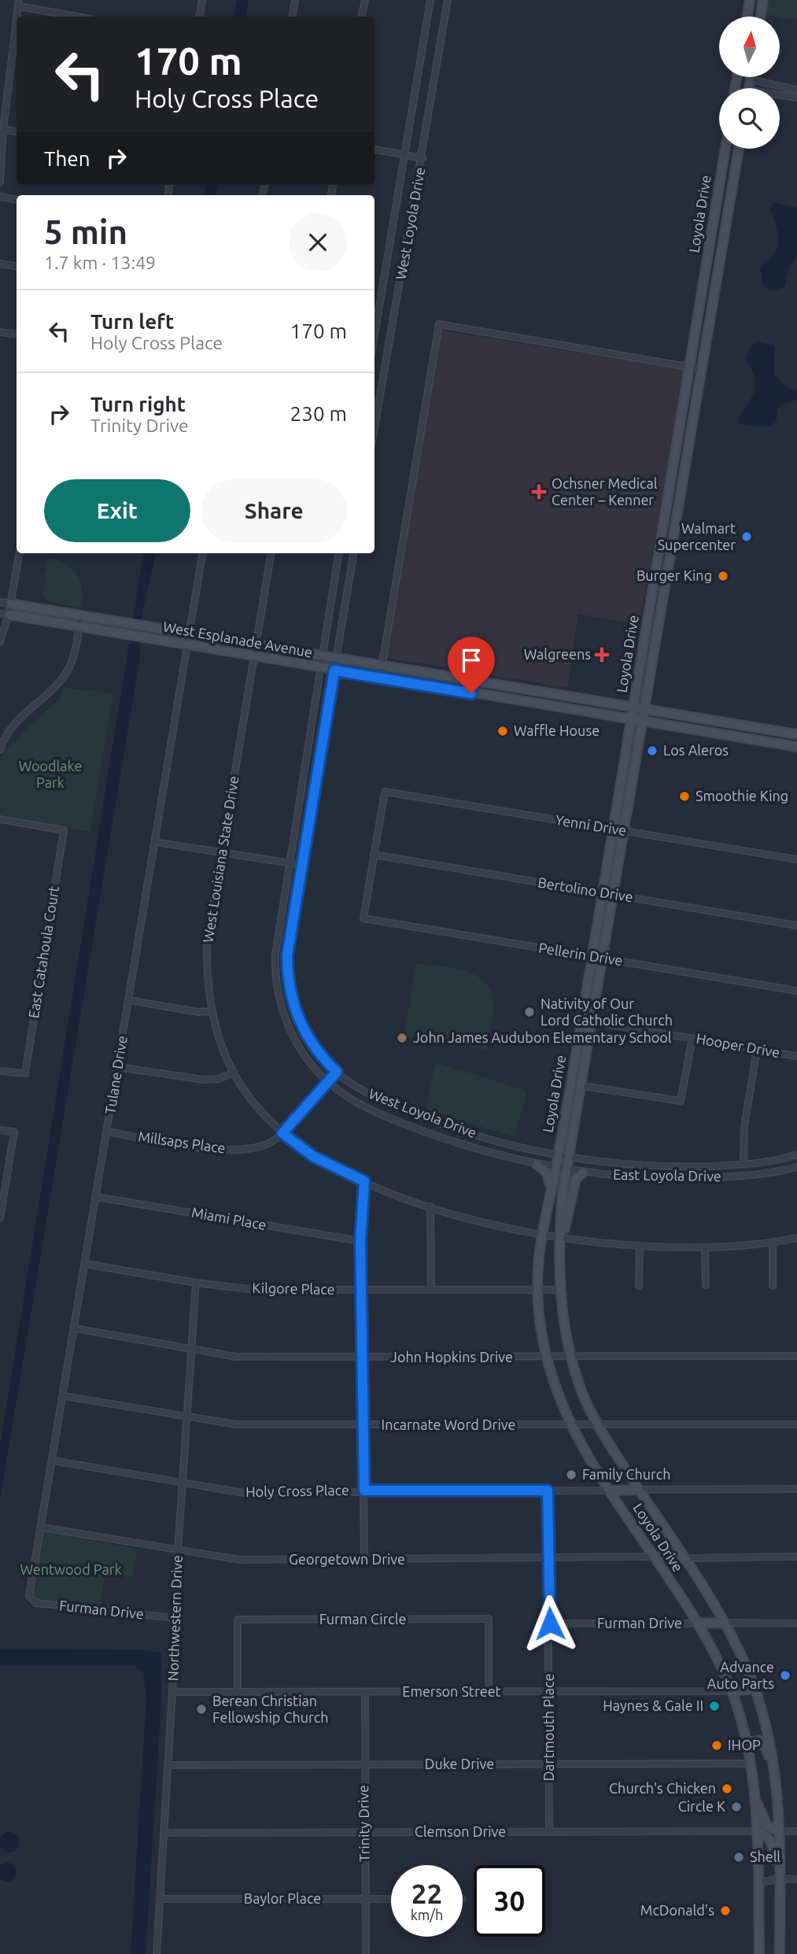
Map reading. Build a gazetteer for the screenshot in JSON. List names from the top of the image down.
{
  "streets": {
    "main road": ["Loyola Drive", "West Esplanade Avenue"],
    "street": [
      "West Loyola Drive",
      "Yenni Drive",
      "West Louisiana State Drive",
      "Bertolino Drive",
      "East Catahoula Court",
      "Pellerin Drive",
      "Hooper Drive",
      "Tulane Drive",
      "Millsaps Place",
      "East Loyola Drive",
      "Miami Place",
      "Kilgore Place",
      "John Hopkins Drive",
      "Incarnate Word Drive",
      "Holy Cross Place",
      "Georgetown Drive",
      "Furman Drive",
      "Northwestern Drive",
      "Furman Circle",
      "Emerson Street",
      "Dartmouth Place",
      "Duke Drive",
      "Trinity Drive",
      "Clemson Drive",
      "Baylor Place"
    ]
  },
  "crossings": [
    ["Loyola Drive", "West Loyola Drive"],
    ["Loyola Drive", "West Esplanade Avenue"],
    ["Loyola Drive", "Yenni Drive"],
    ["Loyola Drive", "West Louisiana State Drive"],
    ["Loyola Drive", "Bertolino Drive"],
    ["Loyola Drive", "Pellerin Drive"],
    ["Loyola Drive", "Hooper Drive"],
    ["Loyola Drive", "East Loyola Drive"],
    ["Loyola Drive", "Kilgore Place"],
    ["Loyola Drive", "John Hopkins Drive"],
    ["Loyola Drive", "Incarnate Word Drive"],
    ["Loyola Drive", "Holy Cross Place"],
    ["Loyola Drive", "Georgetown Drive"],
    ["Loyola Drive", "Furman Drive"],
    ["Loyola Drive", "Emerson Street"],
    ["Loyola Drive", "Duke Drive"],
    ["Loyola Drive", "Clemson Drive"],
    ["West Loyola Drive", "West Esplanade Avenue"],
    ["West Loyola Drive", "Millsaps Place"],
    ["West Loyola Drive", "East Loyola Drive"],
    ["West Esplanade Avenue", "West Louisiana State Drive"],
    ["West Esplanade Avenue", "Tulane Drive"],
    ["Yenni Drive", "Bertolino Drive"],
    ["Yenni Drive", "Pellerin Drive"],
    ["West Louisiana State Drive", "Millsaps Place"],
    ["Bertolino Drive", "Pellerin Drive"],
    ["Tulane Drive", "Millsaps Place"],
    ["Tulane Drive", "Miami Place"],
    ["Tulane Drive", "Kilgore Place"],
    ["Tulane Drive", "John Hopkins Drive"],
    ["Tulane Drive", "Incarnate Word Drive"],
    ["Tulane Drive", "Holy Cross Place"],
    ["Tulane Drive", "Georgetown Drive"],
    ["Tulane Drive", "Furman Drive"],
    ["Kilgore Place", "Northwestern Drive"],
    ["John Hopkins Drive", "Northwestern Drive"],
    ["Incarnate Word Drive", "Northwestern Drive"],
    ["Holy Cross Place", "Northwestern Drive"],
    ["Holy Cross Place", "Dartmouth Place"],
    ["Georgetown Drive", "Northwestern Drive"],
    ["Georgetown Drive", "Dartmouth Place"],
    ["Furman Drive", "Northwestern Drive"],
    ["Furman Drive", "Dartmouth Place"],
    ["Northwestern Drive", "Emerson Street"],
    ["Northwestern Drive", "Duke Drive"],
    ["Northwestern Drive", "Clemson Drive"],
    ["Northwestern Drive", "Baylor Place"],
    ["Furman Circle", "Emerson Street"],
    ["Emerson Street", "Dartmouth Place"],
    ["Emerson Street", "Trinity Drive"],
    ["Dartmouth Place", "Duke Drive"],
    ["Dartmouth Place", "Clemson Drive"],
    ["Duke Drive", "Trinity Drive"],
    ["Trinity Drive", "Clemson Drive"],
    ["Trinity Drive", "Baylor Place"]
  ],
  "parks": ["Woodlake Park", "Wentwood Park"],
  "places": {
    "health": ["Ochsner Medical Center – Kenner", "Walgreens"],
    "other": [
      "Walmart Supercenter",
      "Burger King",
      "Waffle House",
      "Los Aleros",
      "Smoothie King",
      "Nativity of Our Lord Catholic Church",
      "John James Audubon Elementary School",
      "Family Church",
      "Advance Auto Parts",
      "Haynes & Gale II",
      "Berean Christian Fellowship Church",
      "IHOP",
      "Church's Chicken",
      "Circle K",
      "Shell",
      "McDonald's"
    ]
  },
  "north": "top",
  "page": {
    "turn": ["170 m", "Holy Cross Place"],
    "then": "Then",
    "heading": ["5 min", "1.7 km · 13:49"],
    "list": [
      {
        "name": "Turn left",
        "note": "Holy Cross Place",
        "value": "170 m"
      },
      {
        "name": "Turn right",
        "note": "Trinity Drive",
        "value": "230 m"
      }
    ],
    "buttons": ["Exit", "Share"],
    "speed": "22 km/h",
    "limit": "30"
  }
}
